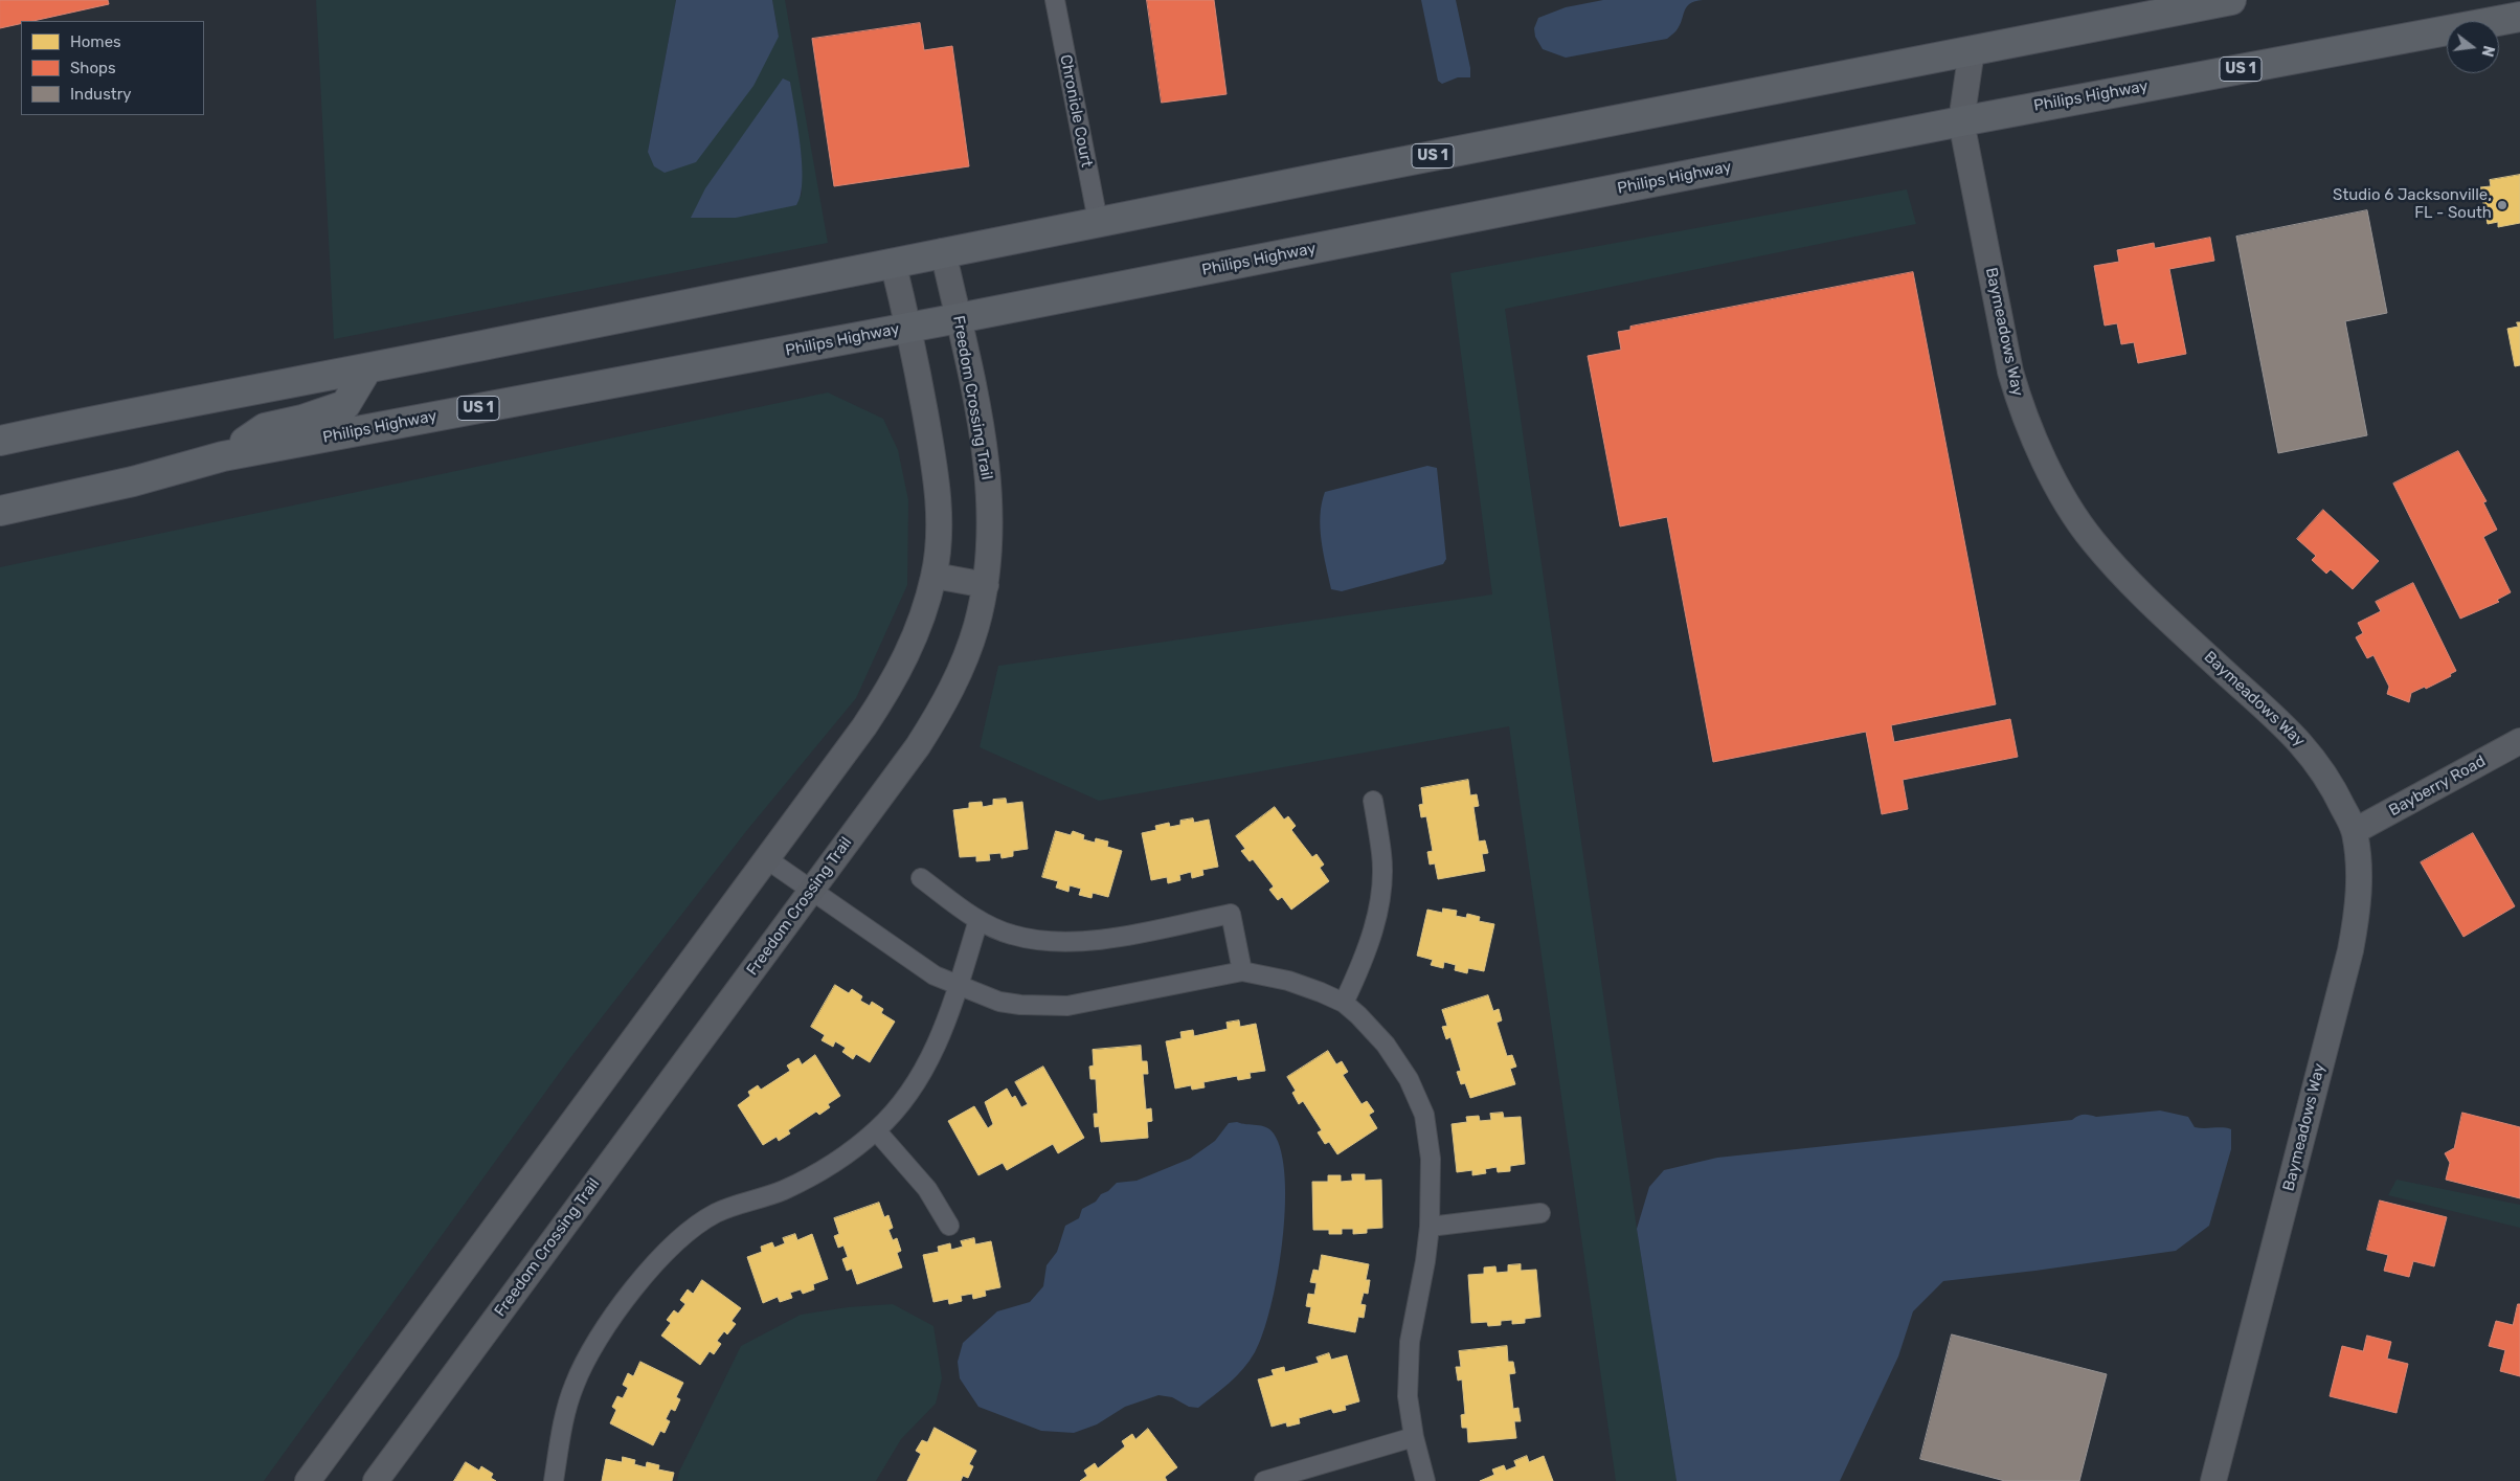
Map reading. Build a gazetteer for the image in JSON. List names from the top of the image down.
{
  "streets": {
    "main road": ["US 1", "Philips Highway"],
    "street": [
      "Chronicle Court",
      "Baymeadows Way",
      "Freedom Crossing Trail",
      "Bayberry Road"
    ]
  },
  "crossings": [
    ["US 1", "Chronicle Court"],
    ["US 1", "Baymeadows Way"],
    ["US 1", "Freedom Crossing Trail"],
    ["Philips Highway", "Baymeadows Way"],
    ["Philips Highway", "Freedom Crossing Trail"],
    ["Baymeadows Way", "Bayberry Road"]
  ],
  "places": ["Studio 6 Jacksonville, FL - South"],
  "legend": ["Homes", "Shops", "Industry"],
  "north": "right"
}
